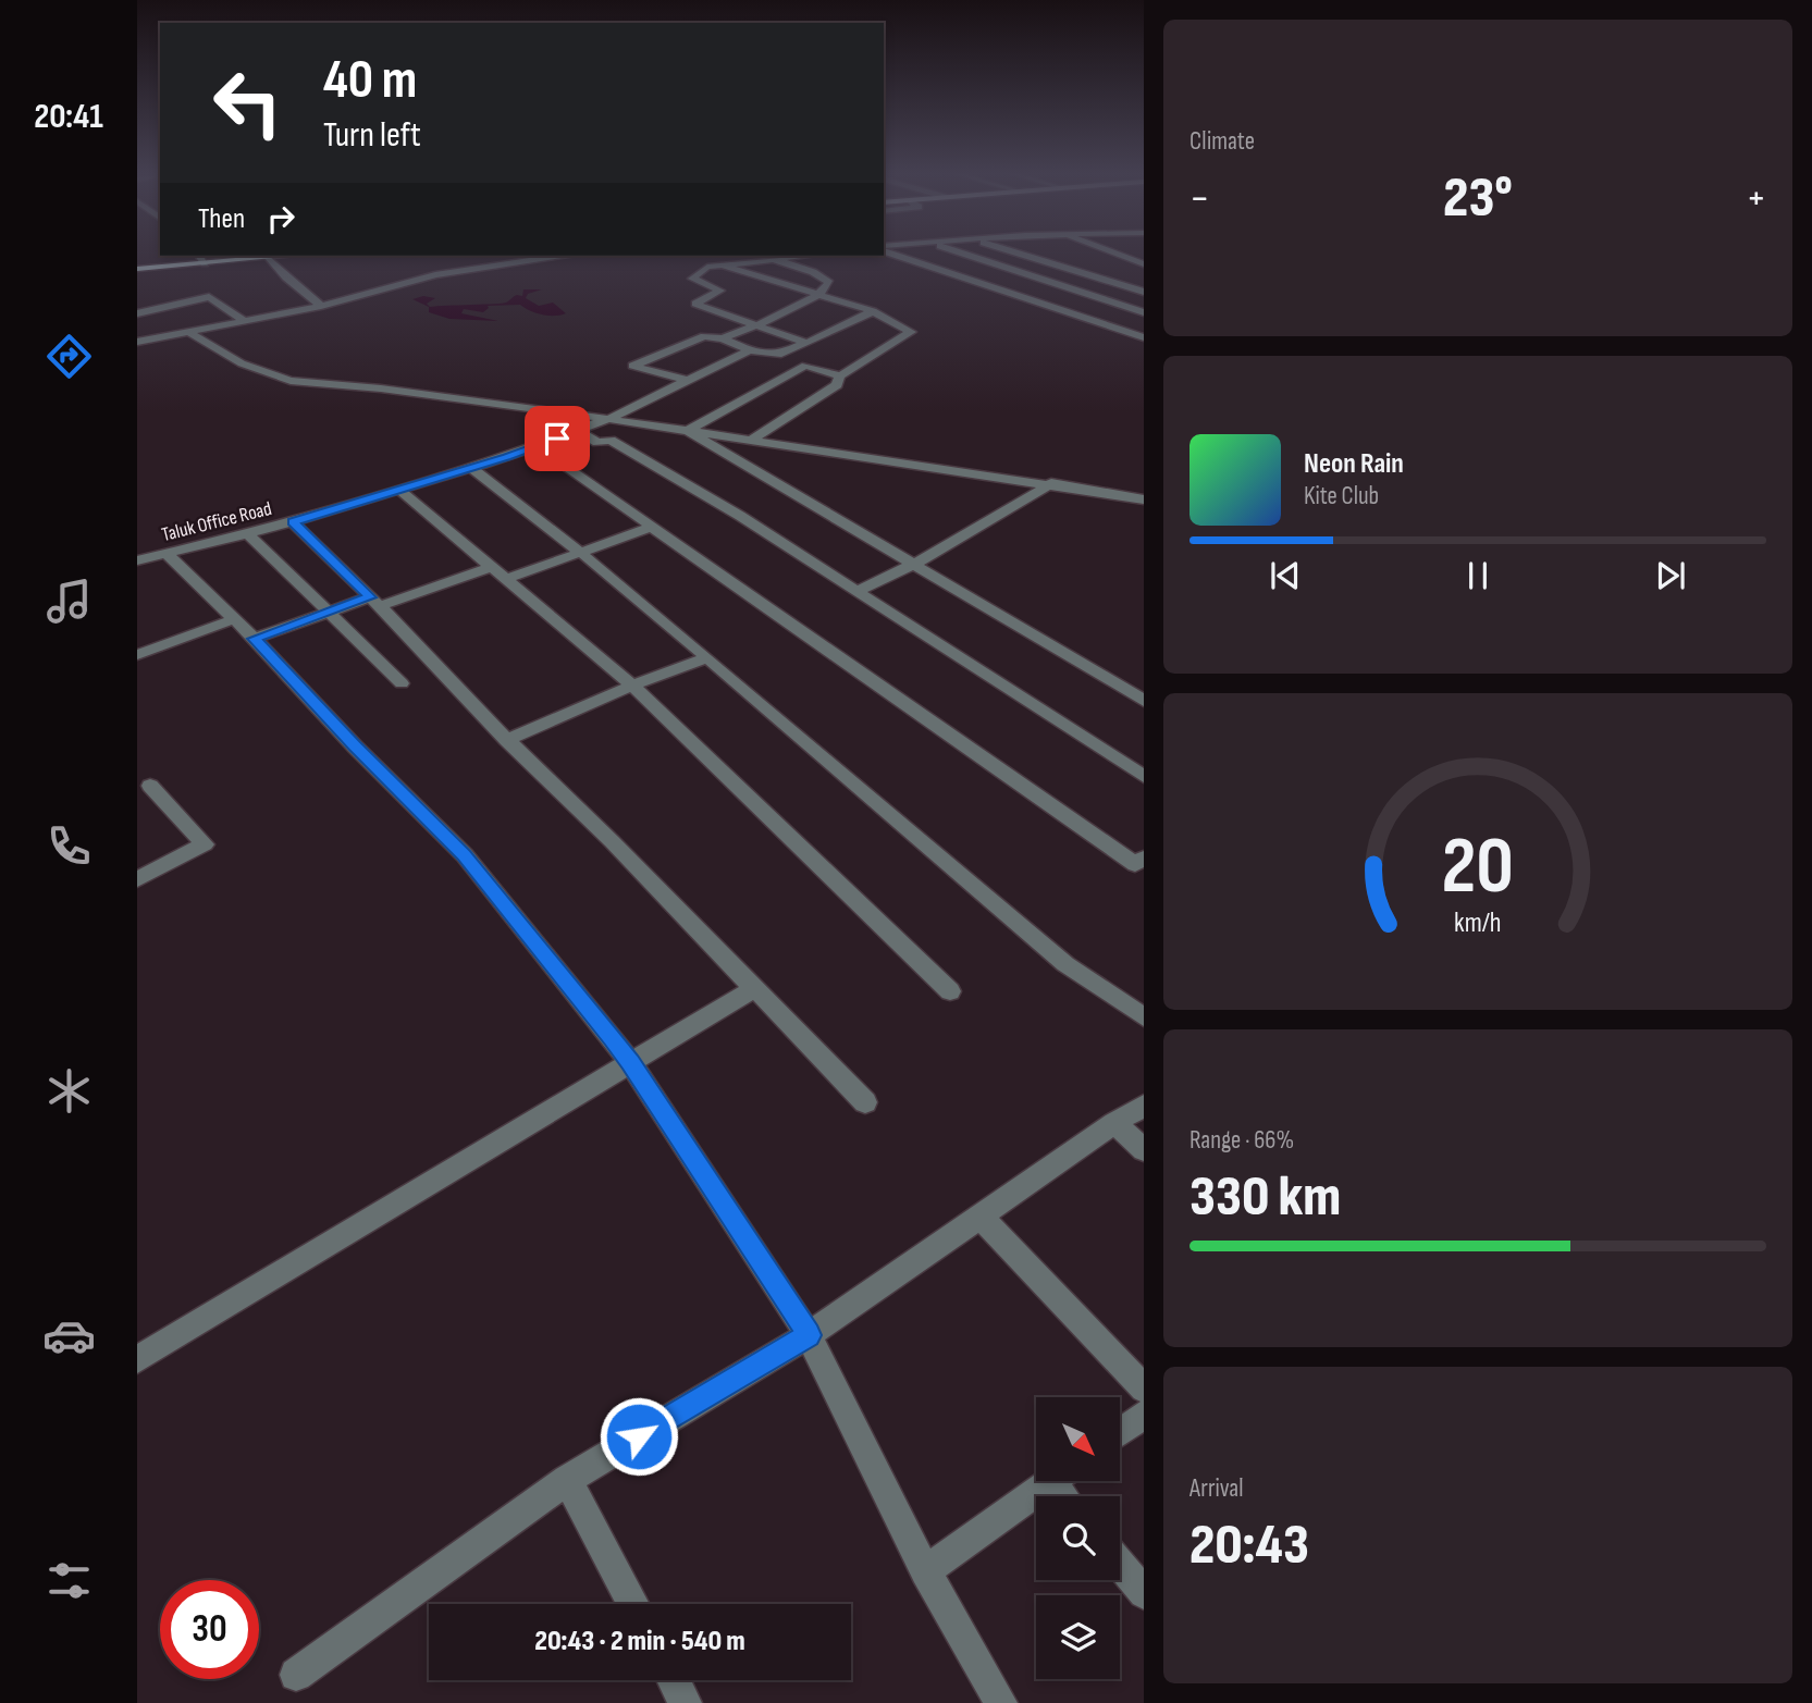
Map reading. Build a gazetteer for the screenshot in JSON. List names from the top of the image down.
{
  "streets": {
    "street": ["Taluk Office Road"]
  },
  "north": "bottom right",
  "page": {
    "tabs": "20:41",
    "tile": [
      "Climate",
      ["Range · 66%", "330 km"],
      ["Arrival", "20:43"]
    ],
    "turn": ["40 m", "Turn left"],
    "heat": ["−", "23°", "+"],
    "then": "Then",
    "song": ["Neon Rain", "Kite Club"],
    "limit": "30",
    "trip": "20:43 · 2 min · 540 m",
    "gauge": ["20", "km/h"]
  }
}
